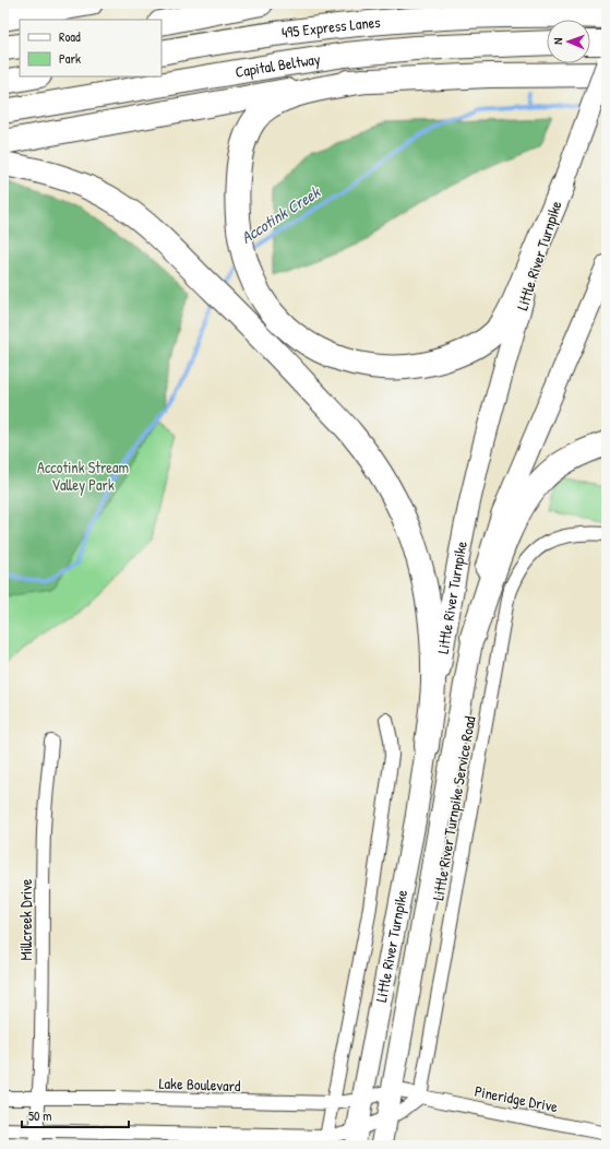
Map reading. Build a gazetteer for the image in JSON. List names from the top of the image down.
{
  "streets": {
    "highway": ["495 Express Lanes", "Capital Beltway"],
    "main road": ["Little River Turnpike"],
    "street": [
      "Little River Turnpike Service Road",
      "Millcreek Drive",
      "Lake Boulevard",
      "Pineridge Drive"
    ]
  },
  "crossings": [
    ["Little River Turnpike", "Lake Boulevard"],
    ["Little River Turnpike", "Pineridge Drive"],
    ["Little River Turnpike Service Road", "Pineridge Drive"],
    ["Millcreek Drive", "Lake Boulevard"],
    ["Lake Boulevard", "Pineridge Drive"]
  ],
  "water": ["Accotink Creek"],
  "parks": ["Accotink Stream Valley Park"],
  "legend": ["Road", "Park"],
  "scale_bar": "50 m",
  "north": "left"
}
